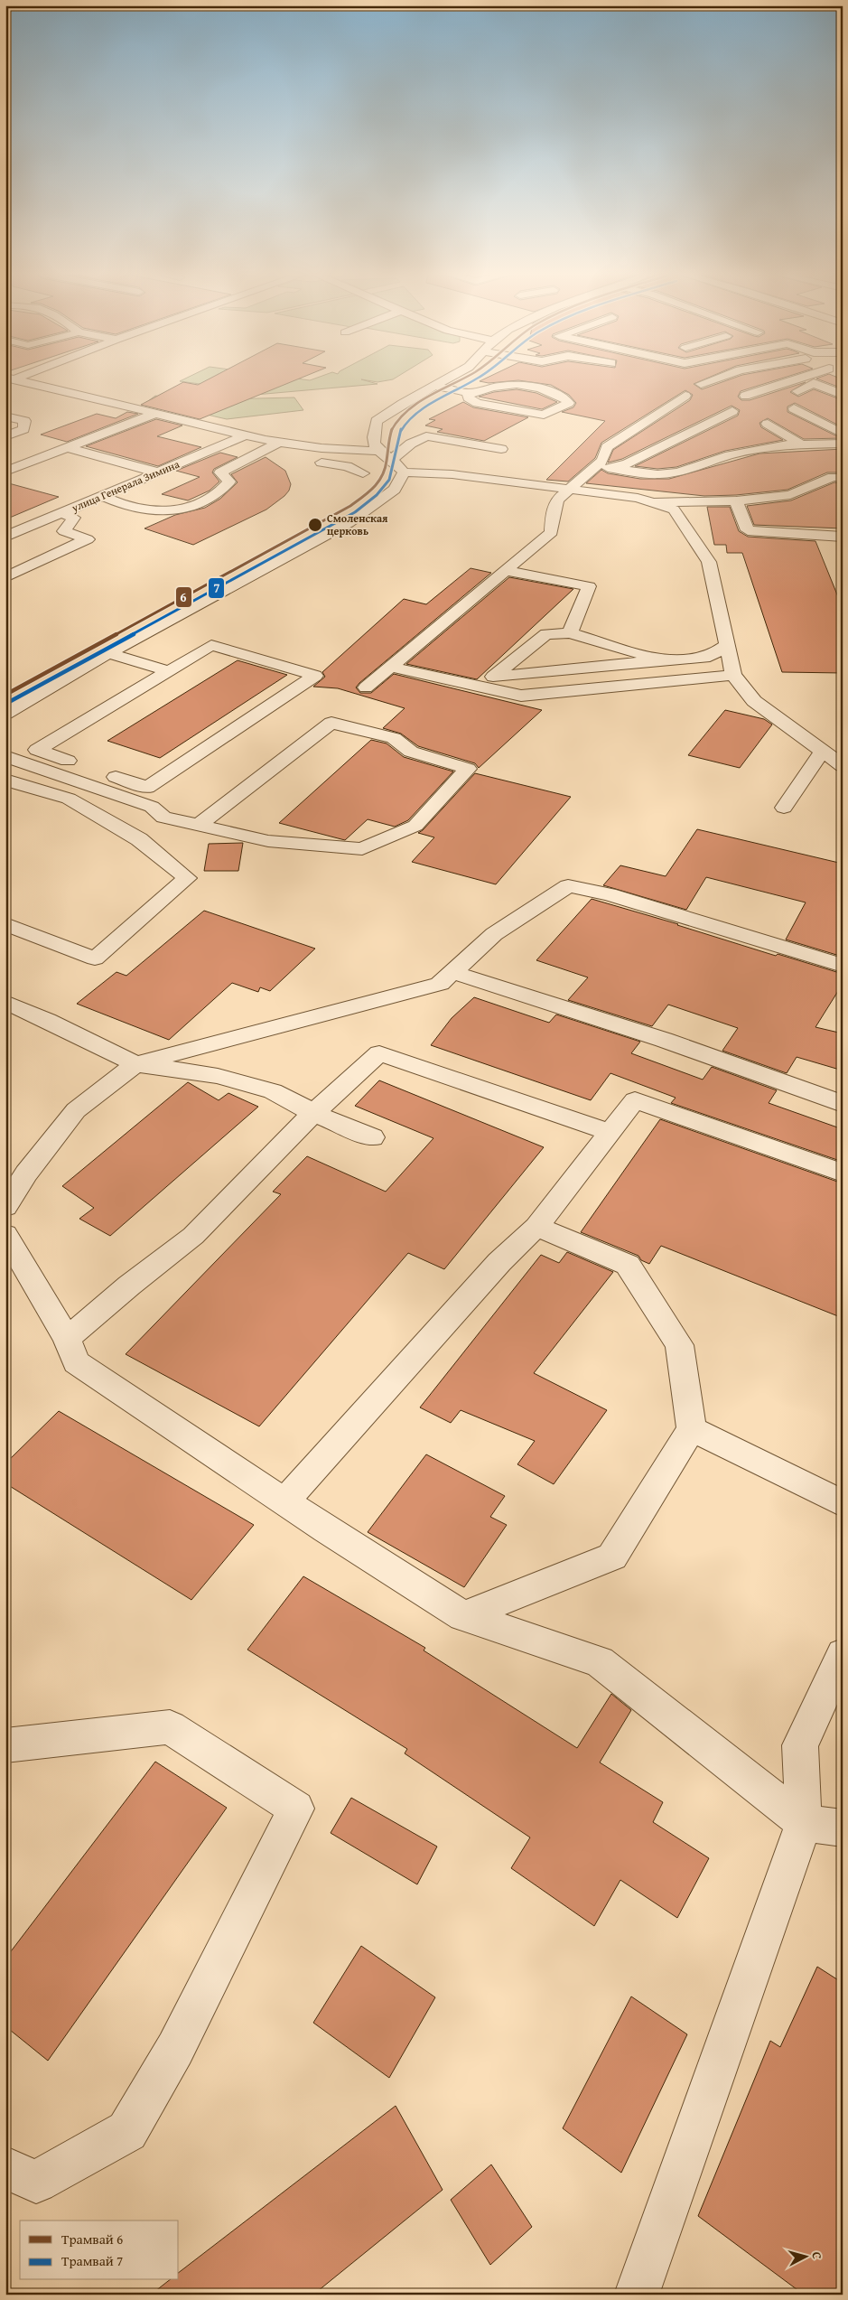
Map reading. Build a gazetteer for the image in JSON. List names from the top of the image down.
{
  "streets": {
    "street": ["улица Генерала Зимина"]
  },
  "places": ["Смоленская церковь"],
  "lines": ["tram line 6", "tram line 7"],
  "legend": ["Трамвай 6", "Трамвай 7"],
  "north": "right"
}
